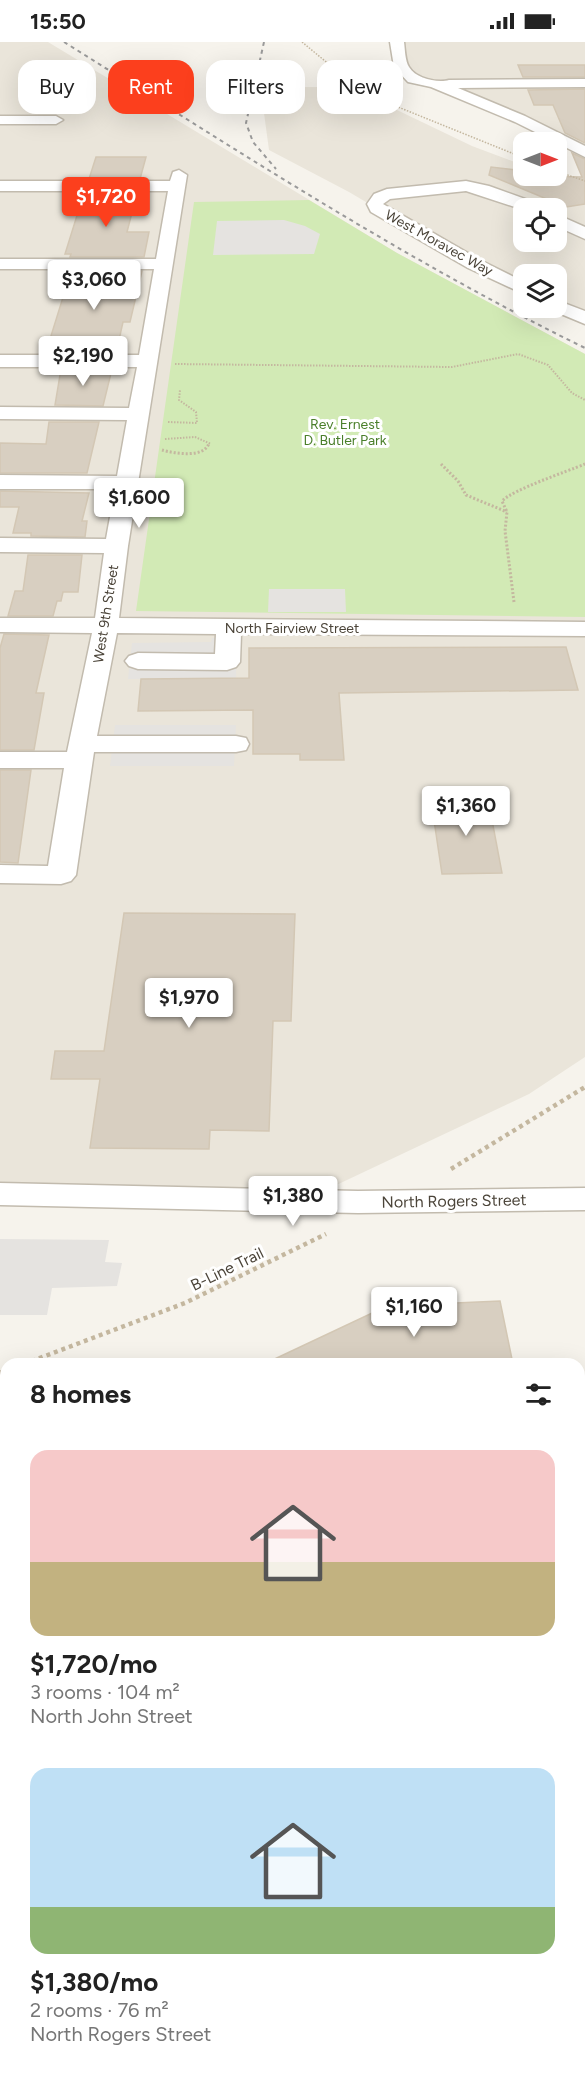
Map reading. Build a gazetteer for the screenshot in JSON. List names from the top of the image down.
{
  "streets": {
    "street": [
      "West Moravec Way",
      "West 9th Street",
      "North Fairview Street",
      "North Rogers Street"
    ],
    "path": ["B-Line Trail"]
  },
  "crossings": [
    ["West 9th Street", "North Fairview Street"]
  ],
  "parks": ["Rev. Ernest D. Butler Park"],
  "north": "right",
  "page": {
    "status": "15:50",
    "chip": [
      "Buy",
      "Rent",
      "Filters",
      "New"
    ],
    "price": [
      "$1,720",
      "$3,060",
      "$2,190",
      "$1,600",
      "$1,360",
      "$1,970",
      "$1,380",
      "$1,160"
    ],
    "heading": "8 homes",
    "list": [
      {
        "name": "$1,720/mo",
        "note": "3 rooms · 104 m² · North John Street"
      },
      {
        "name": "$1,380/mo",
        "note": "2 rooms · 76 m² · North Rogers Street"
      }
    ]
  }
}
